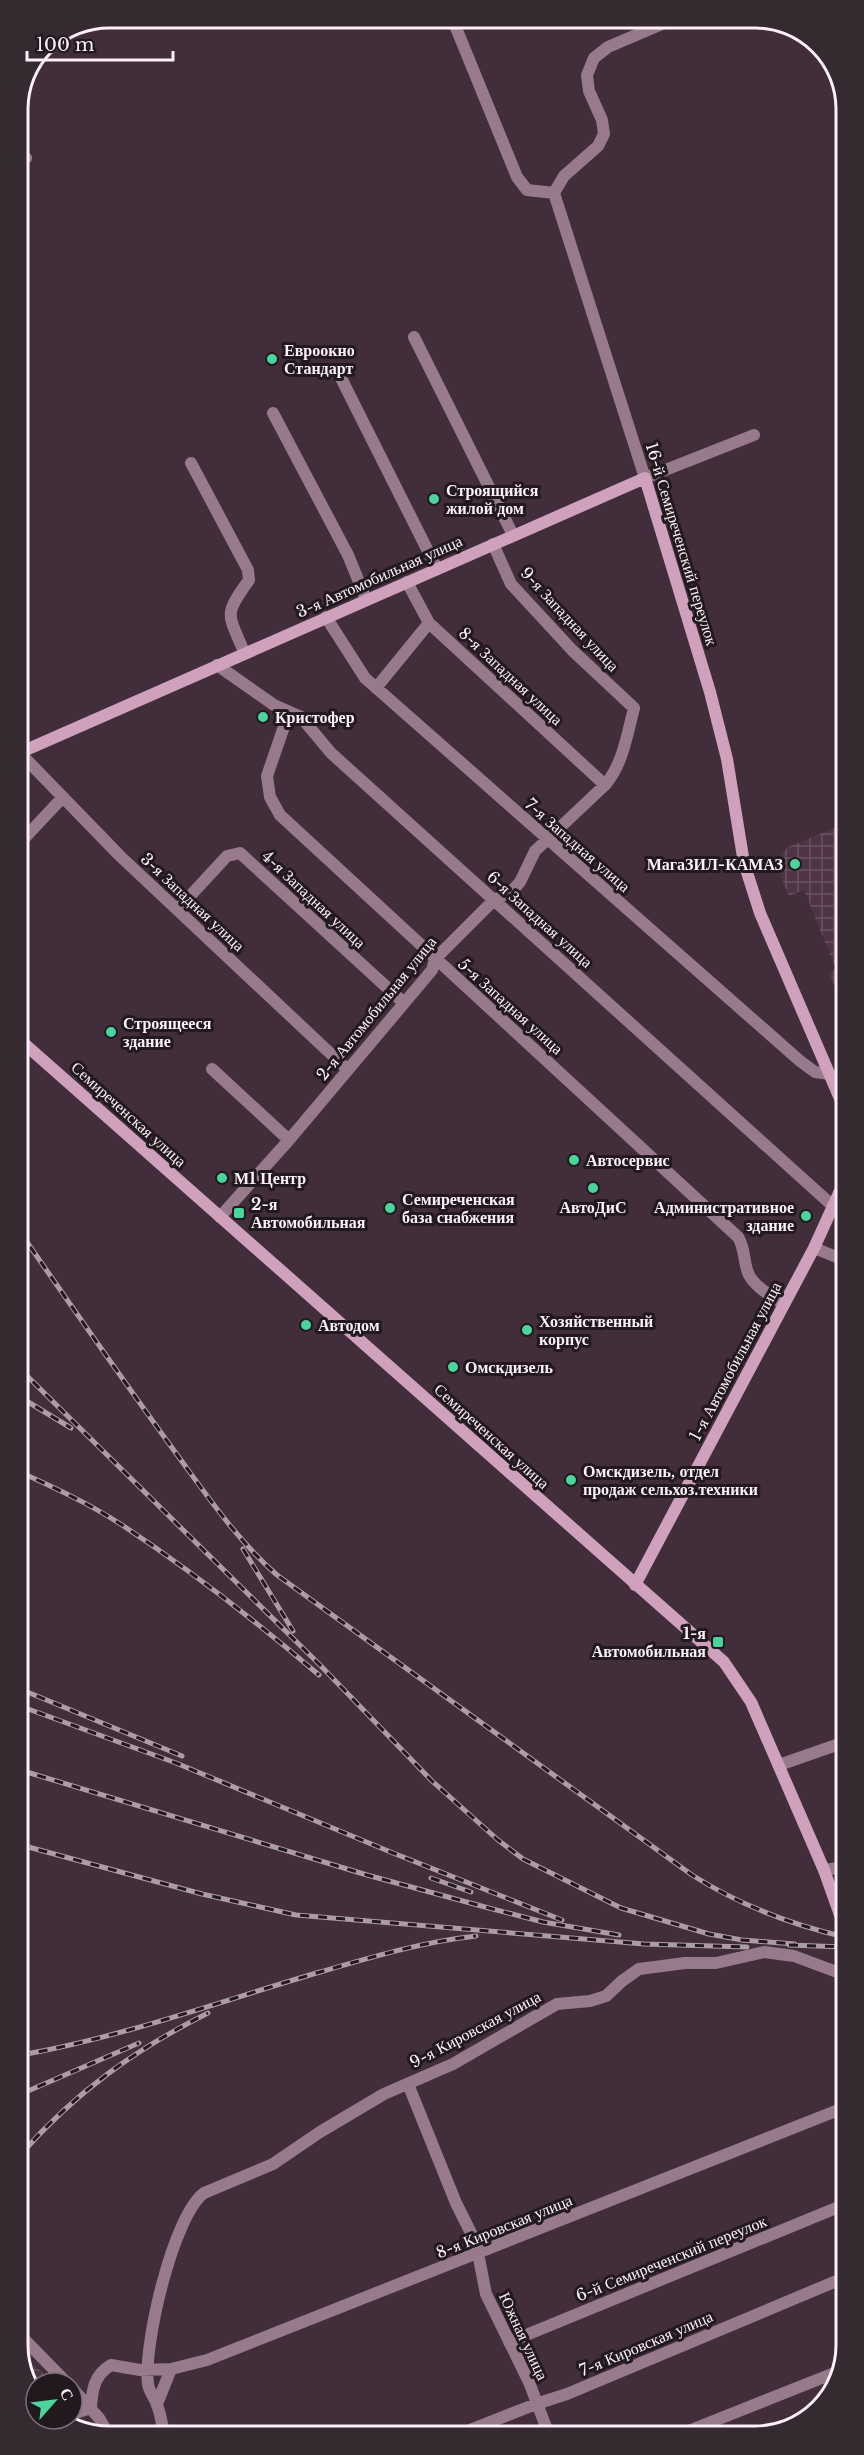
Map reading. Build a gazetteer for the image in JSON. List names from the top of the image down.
{
  "streets": {
    "street": [
      "16-й Семиреченский переулок",
      "3-я Автомобильная улица",
      "9-я Западная улица",
      "8-я Западная улица",
      "7-я Западная улица",
      "4-я Западная улица",
      "3-я Западная улица",
      "6-я Западная улица",
      "5-я Западная улица",
      "2-я Автомобильная улица",
      "Семиреченская улица",
      "1-я Автомобильная улица",
      "9-я Кировская улица",
      "8-я Кировская улица",
      "6-й Семиреченский переулок",
      "Южная улица",
      "7-я Кировская улица"
    ]
  },
  "crossings": [
    ["16-й Семиреченский переулок", "3-я Автомобильная улица"],
    ["16-й Семиреченский переулок", "7-я Западная улица"],
    ["3-я Автомобильная улица", "9-я Западная улица"],
    ["3-я Автомобильная улица", "8-я Западная улица"],
    ["3-я Автомобильная улица", "7-я Западная улица"],
    ["3-я Автомобильная улица", "6-я Западная улица"],
    ["9-я Западная улица", "2-я Автомобильная улица"],
    ["8-я Западная улица", "2-я Автомобильная улица"],
    ["7-я Западная улица", "2-я Автомобильная улица"],
    ["4-я Западная улица", "3-я Западная улица"],
    ["4-я Западная улица", "2-я Автомобильная улица"],
    ["3-я Западная улица", "2-я Автомобильная улица"],
    ["6-я Западная улица", "5-я Западная улица"],
    ["6-я Западная улица", "2-я Автомобильная улица"],
    ["6-я Западная улица", "1-я Автомобильная улица"],
    ["5-я Западная улица", "2-я Автомобильная улица"],
    ["5-я Западная улица", "1-я Автомобильная улица"],
    ["2-я Автомобильная улица", "Семиреченская улица"],
    ["Семиреченская улица", "1-я Автомобильная улица"],
    ["9-я Кировская улица", "8-я Кировская улица"],
    ["9-я Кировская улица", "Южная улица"],
    ["8-я Кировская улица", "Южная улица"],
    ["6-й Семиреченский переулок", "Южная улица"],
    ["Южная улица", "7-я Кировская улица"]
  ],
  "places": {
    "other": [
      "Евроокно Стандарт",
      "Строящийся жилой дом",
      "Кристофер",
      "МагаЗИЛ-КАМАЗ",
      "Строящееся здание",
      "Автосервис",
      "М1 Центр",
      "АвтоДиС",
      "Семиреченская база снабжения",
      "Административное здание",
      "Автодом",
      "Хозяйственный корпус",
      "Омскдизель",
      "Омскдизель, отдел продаж сельхоз.техники"
    ],
    "transit": ["2-я Автомобильная", "1-я Автомобильная"]
  },
  "scale_bar": "100 m",
  "north": "top right"
}
